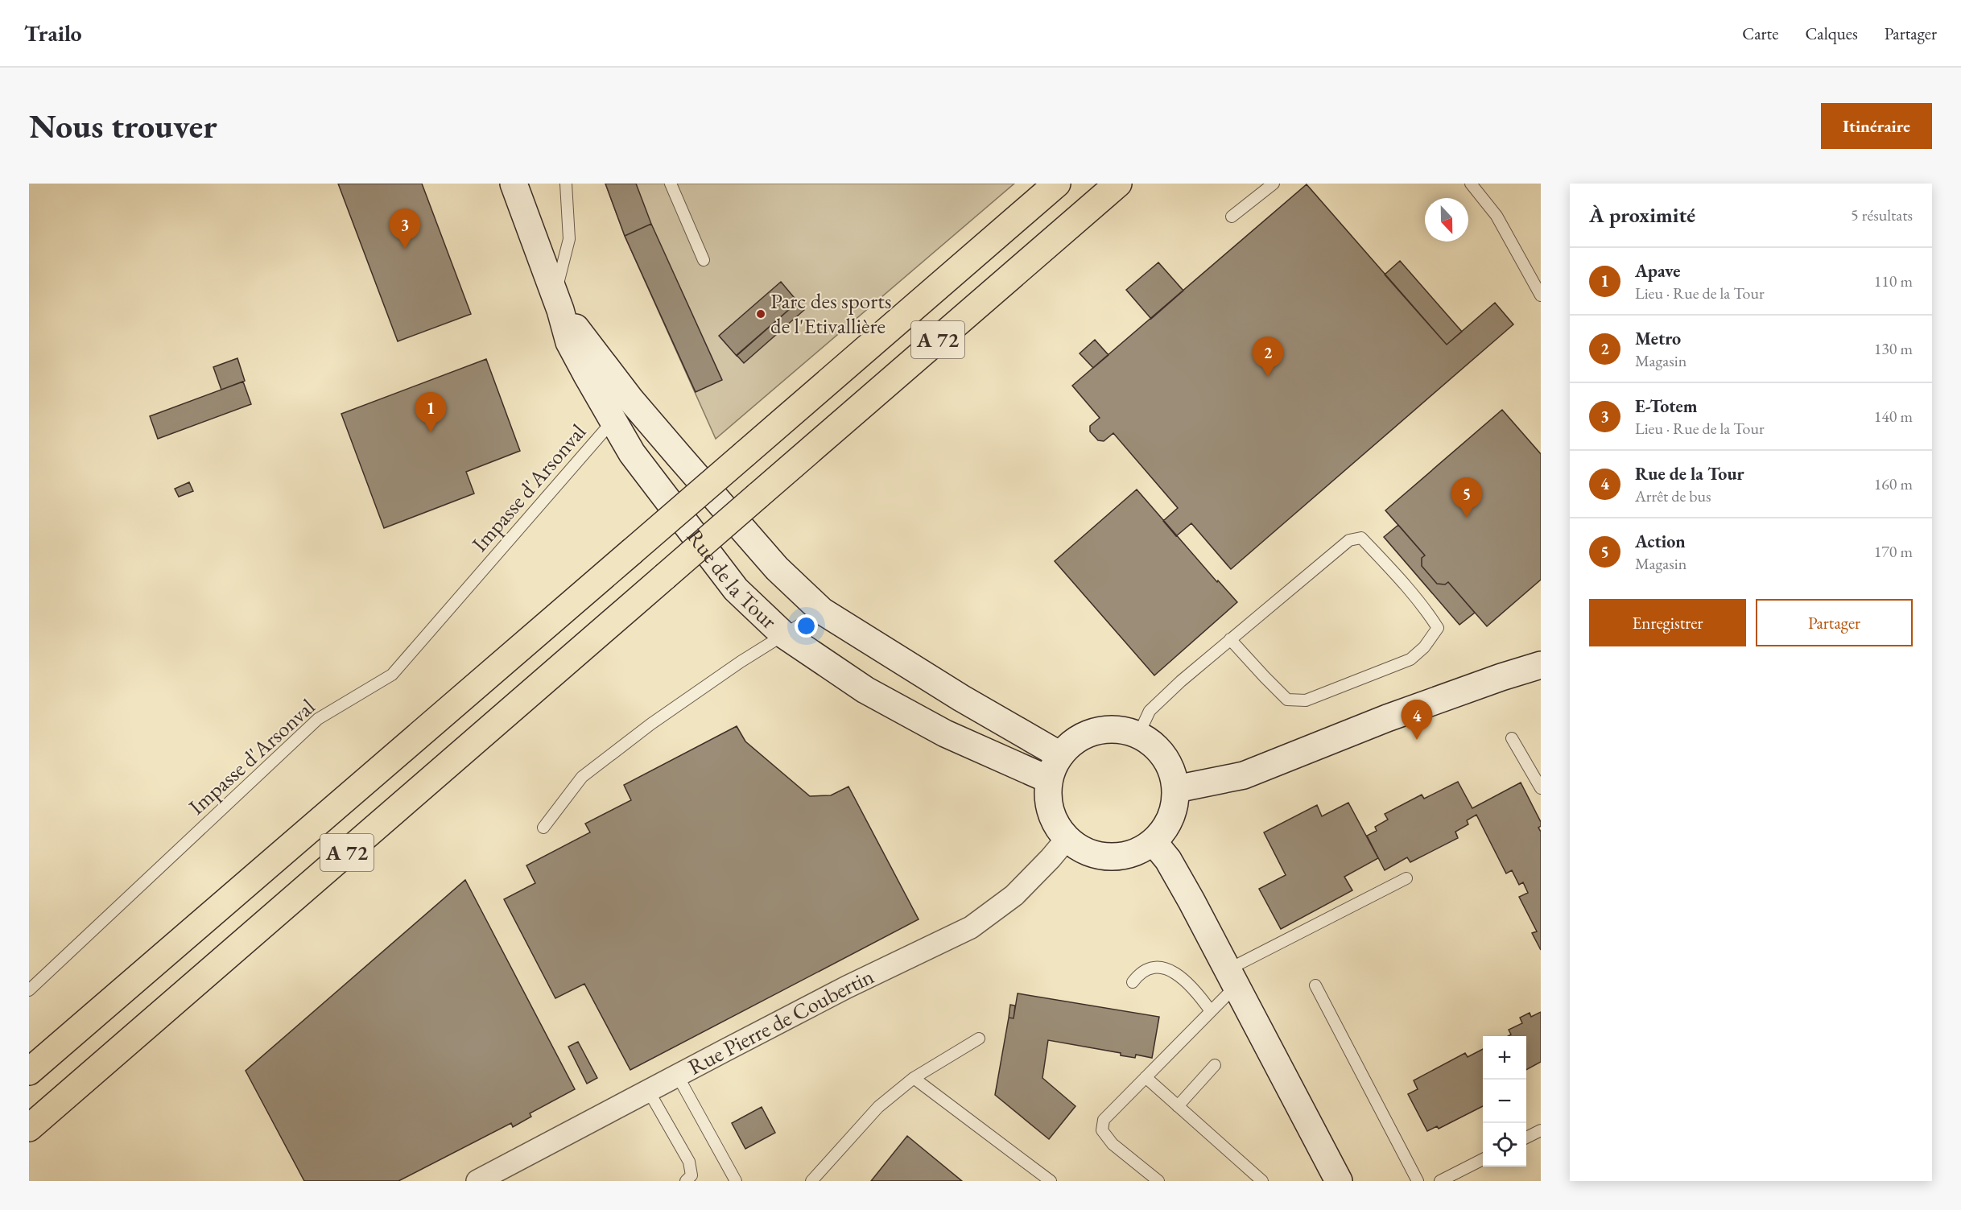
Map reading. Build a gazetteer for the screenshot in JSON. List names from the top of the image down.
{
  "streets": {
    "highway": ["A 72"],
    "street": ["Rue de la Tour", "Rue Pierre de Coubertin"],
    "lane": ["Impasse d'Arsonval"]
  },
  "crossings": [
    ["Impasse d'Arsonval", "Rue de la Tour"],
    ["Rue de la Tour", "Rue Pierre de Coubertin"]
  ],
  "places": ["Parc des sports de l'Etivallière"],
  "north": "bottom",
  "page": {
    "header": "Trailo",
    "nav": ["Carte", "Calques", "Partager"],
    "buttons": [
      "Itinéraire",
      ["Enregistrer", "Partager"]
    ],
    "title": "Nous trouver",
    "heading": ["À proximité", "5 résultats"],
    "pins": [
      "3",
      "2",
      "1",
      "5",
      "4"
    ],
    "list": [
      {
        "mark": "1",
        "name": "Apave",
        "note": "Lieu · Rue de la Tour",
        "value": "110 m"
      },
      {
        "mark": "2",
        "name": "Metro",
        "note": "Magasin",
        "value": "130 m"
      },
      {
        "mark": "3",
        "name": "E-Totem",
        "note": "Lieu · Rue de la Tour",
        "value": "140 m"
      },
      {
        "mark": "4",
        "name": "Rue de la Tour",
        "note": "Arrêt de bus",
        "value": "160 m"
      },
      {
        "mark": "5",
        "name": "Action",
        "note": "Magasin",
        "value": "170 m"
      }
    ],
    "map_buttons": ["+", "−"]
  }
}
